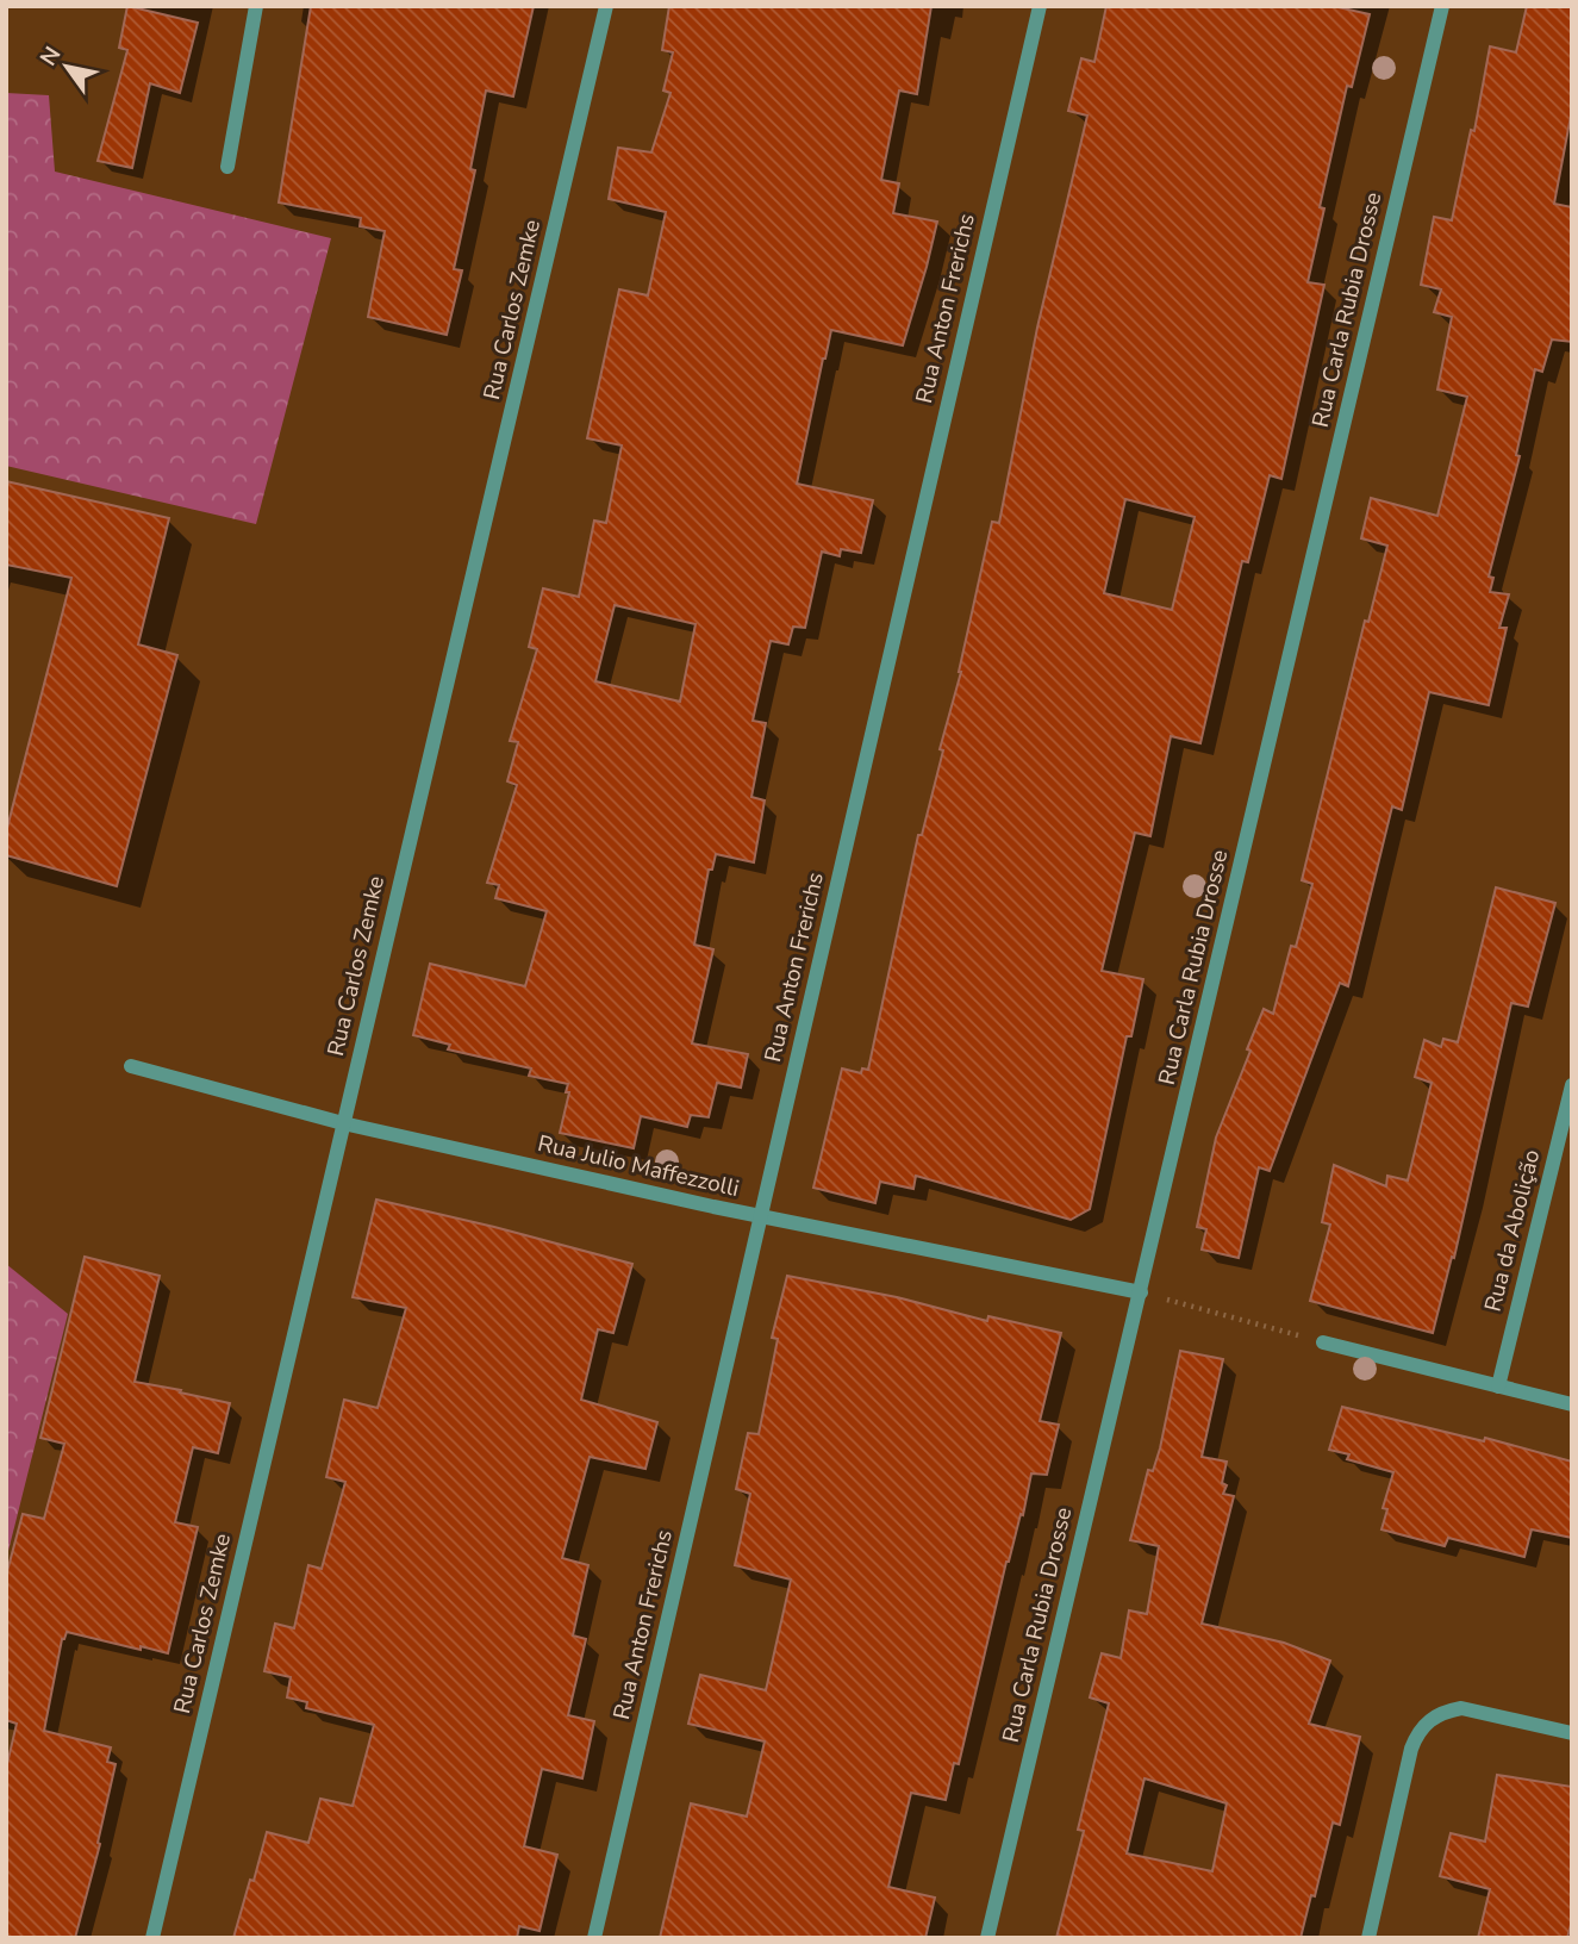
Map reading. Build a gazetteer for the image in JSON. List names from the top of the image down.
{
  "streets": {
    "street": [
      "Rua Anton Frerichs",
      "Rua Carlos Zemke",
      "Rua Carla Rubia Drosse",
      "Rua Julio Maffezzolli",
      "Rua da Abolição"
    ]
  },
  "crossings": [
    ["Rua Anton Frerichs", "Rua Julio Maffezzolli"],
    ["Rua Carlos Zemke", "Rua Julio Maffezzolli"],
    ["Rua Carla Rubia Drosse", "Rua Julio Maffezzolli"]
  ],
  "north": "top left"
}
